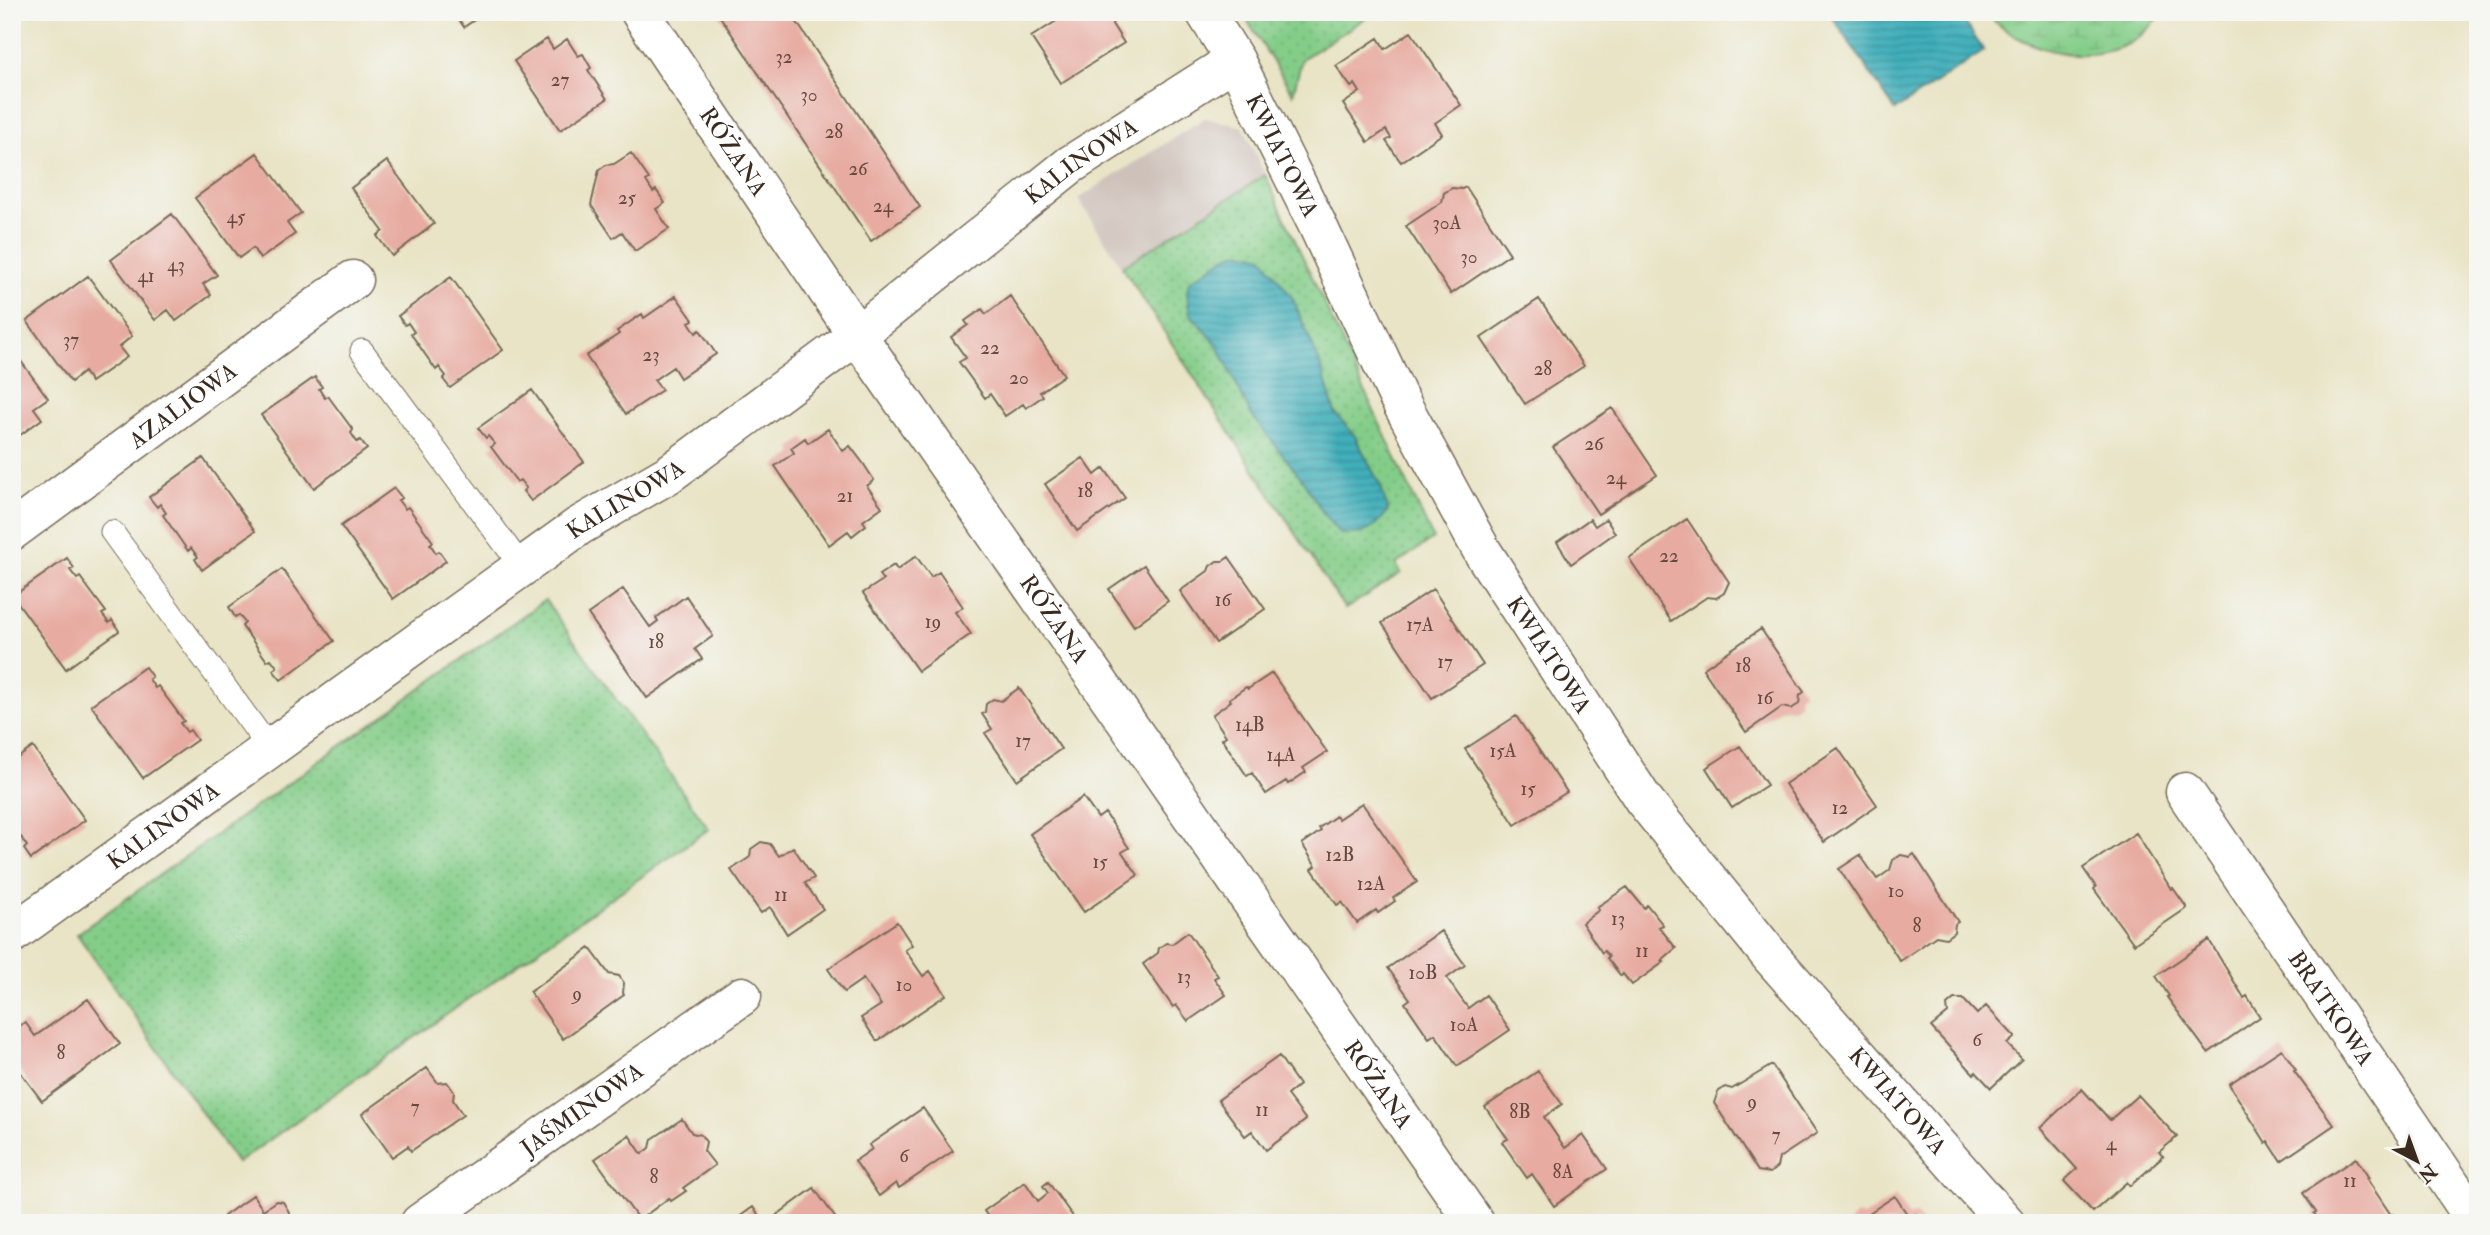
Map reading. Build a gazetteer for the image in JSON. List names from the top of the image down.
{
  "streets": {
    "street": [
      "RÓŻANA",
      "KWIATOWA",
      "KALINOWA",
      "AZALIOWA",
      "BRATKOWA",
      "JAŚMINOWA"
    ]
  },
  "crossings": [
    ["RÓŻANA", "KALINOWA"],
    ["KWIATOWA", "KALINOWA"]
  ],
  "house_numbers": [
    "32",
    "27",
    "30",
    "28",
    "26",
    "25",
    "24",
    "45",
    "30A",
    "30",
    "43",
    "41",
    "37",
    "22",
    "23",
    "28",
    "20",
    "26",
    "24",
    "18",
    "21",
    "22",
    "16",
    "19",
    "17A",
    "18",
    "17",
    "18",
    "16",
    "14B",
    "17",
    "15A",
    "14A",
    "15",
    "12",
    "12B",
    "15",
    "12A",
    "10",
    "11",
    "13",
    "8",
    "11",
    "10B",
    "13",
    "10",
    "9",
    "10A",
    "6",
    "8",
    "9",
    "7",
    "11",
    "8B",
    "7",
    "4",
    "6",
    "8A",
    "8",
    "11"
  ],
  "north": "bottom right"
}
